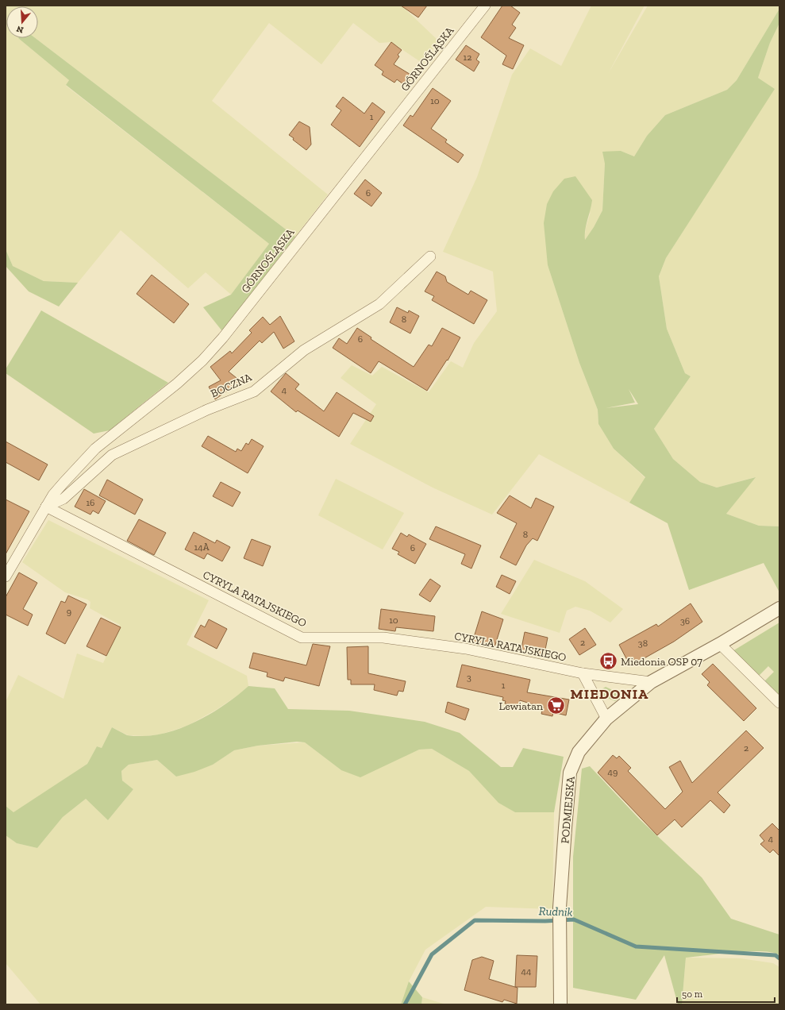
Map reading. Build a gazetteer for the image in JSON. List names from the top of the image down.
{
  "streets": {
    "street": [
      "GÓRNOŚLĄSKA",
      "BOCZNA",
      "CYRYLA RATAJSKIEGO",
      "PODMIEJSKA"
    ]
  },
  "crossings": [
    ["GÓRNOŚLĄSKA", "BOCZNA"],
    ["GÓRNOŚLĄSKA", "CYRYLA RATAJSKIEGO"],
    ["BOCZNA", "CYRYLA RATAJSKIEGO"],
    ["CYRYLA RATAJSKIEGO", "PODMIEJSKA"]
  ],
  "districts": ["MIEDONIA"],
  "water": ["Rudnik"],
  "places": {
    "bus stop": ["Miedonia OSP 07"],
    "supermarket": ["Lewiatan"]
  },
  "house_numbers": [
    "12",
    "10",
    "1",
    "6",
    "8",
    "6",
    "4",
    "16",
    "8",
    "14A",
    "6",
    "9",
    "10",
    "36",
    "2",
    "38",
    "3",
    "1",
    "2",
    "49",
    "4",
    "44"
  ],
  "scale_bar": "50 m",
  "north": "bottom"
}
